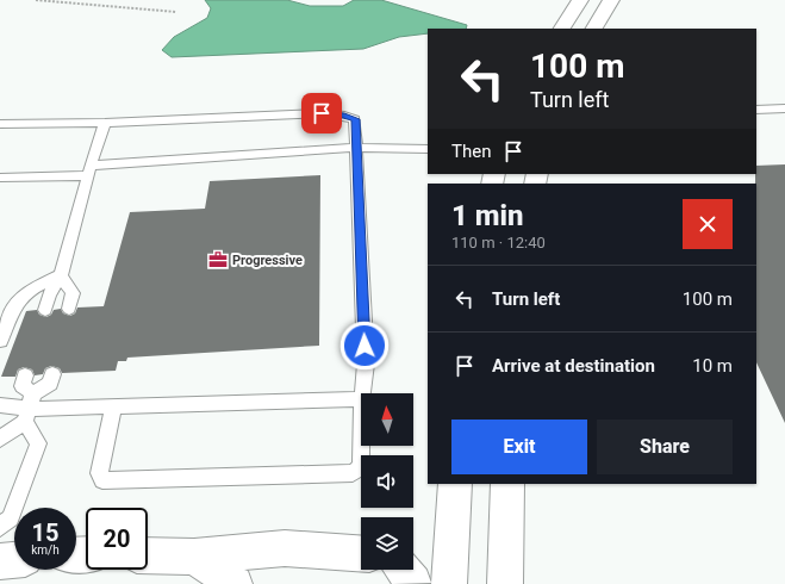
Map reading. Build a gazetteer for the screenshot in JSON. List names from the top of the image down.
{
  "places": {
    "office": ["Progressive"]
  },
  "north": "top",
  "page": {
    "turn": ["100 m", "Turn left"],
    "then": "Then",
    "heading": ["1 min", "110 m · 12:40"],
    "list": [
      {
        "name": "Turn left",
        "value": "100 m"
      },
      {
        "name": "Arrive at destination",
        "value": "10 m"
      }
    ],
    "buttons": ["Exit", "Share"],
    "speed": "15 km/h",
    "limit": "20"
  }
}
